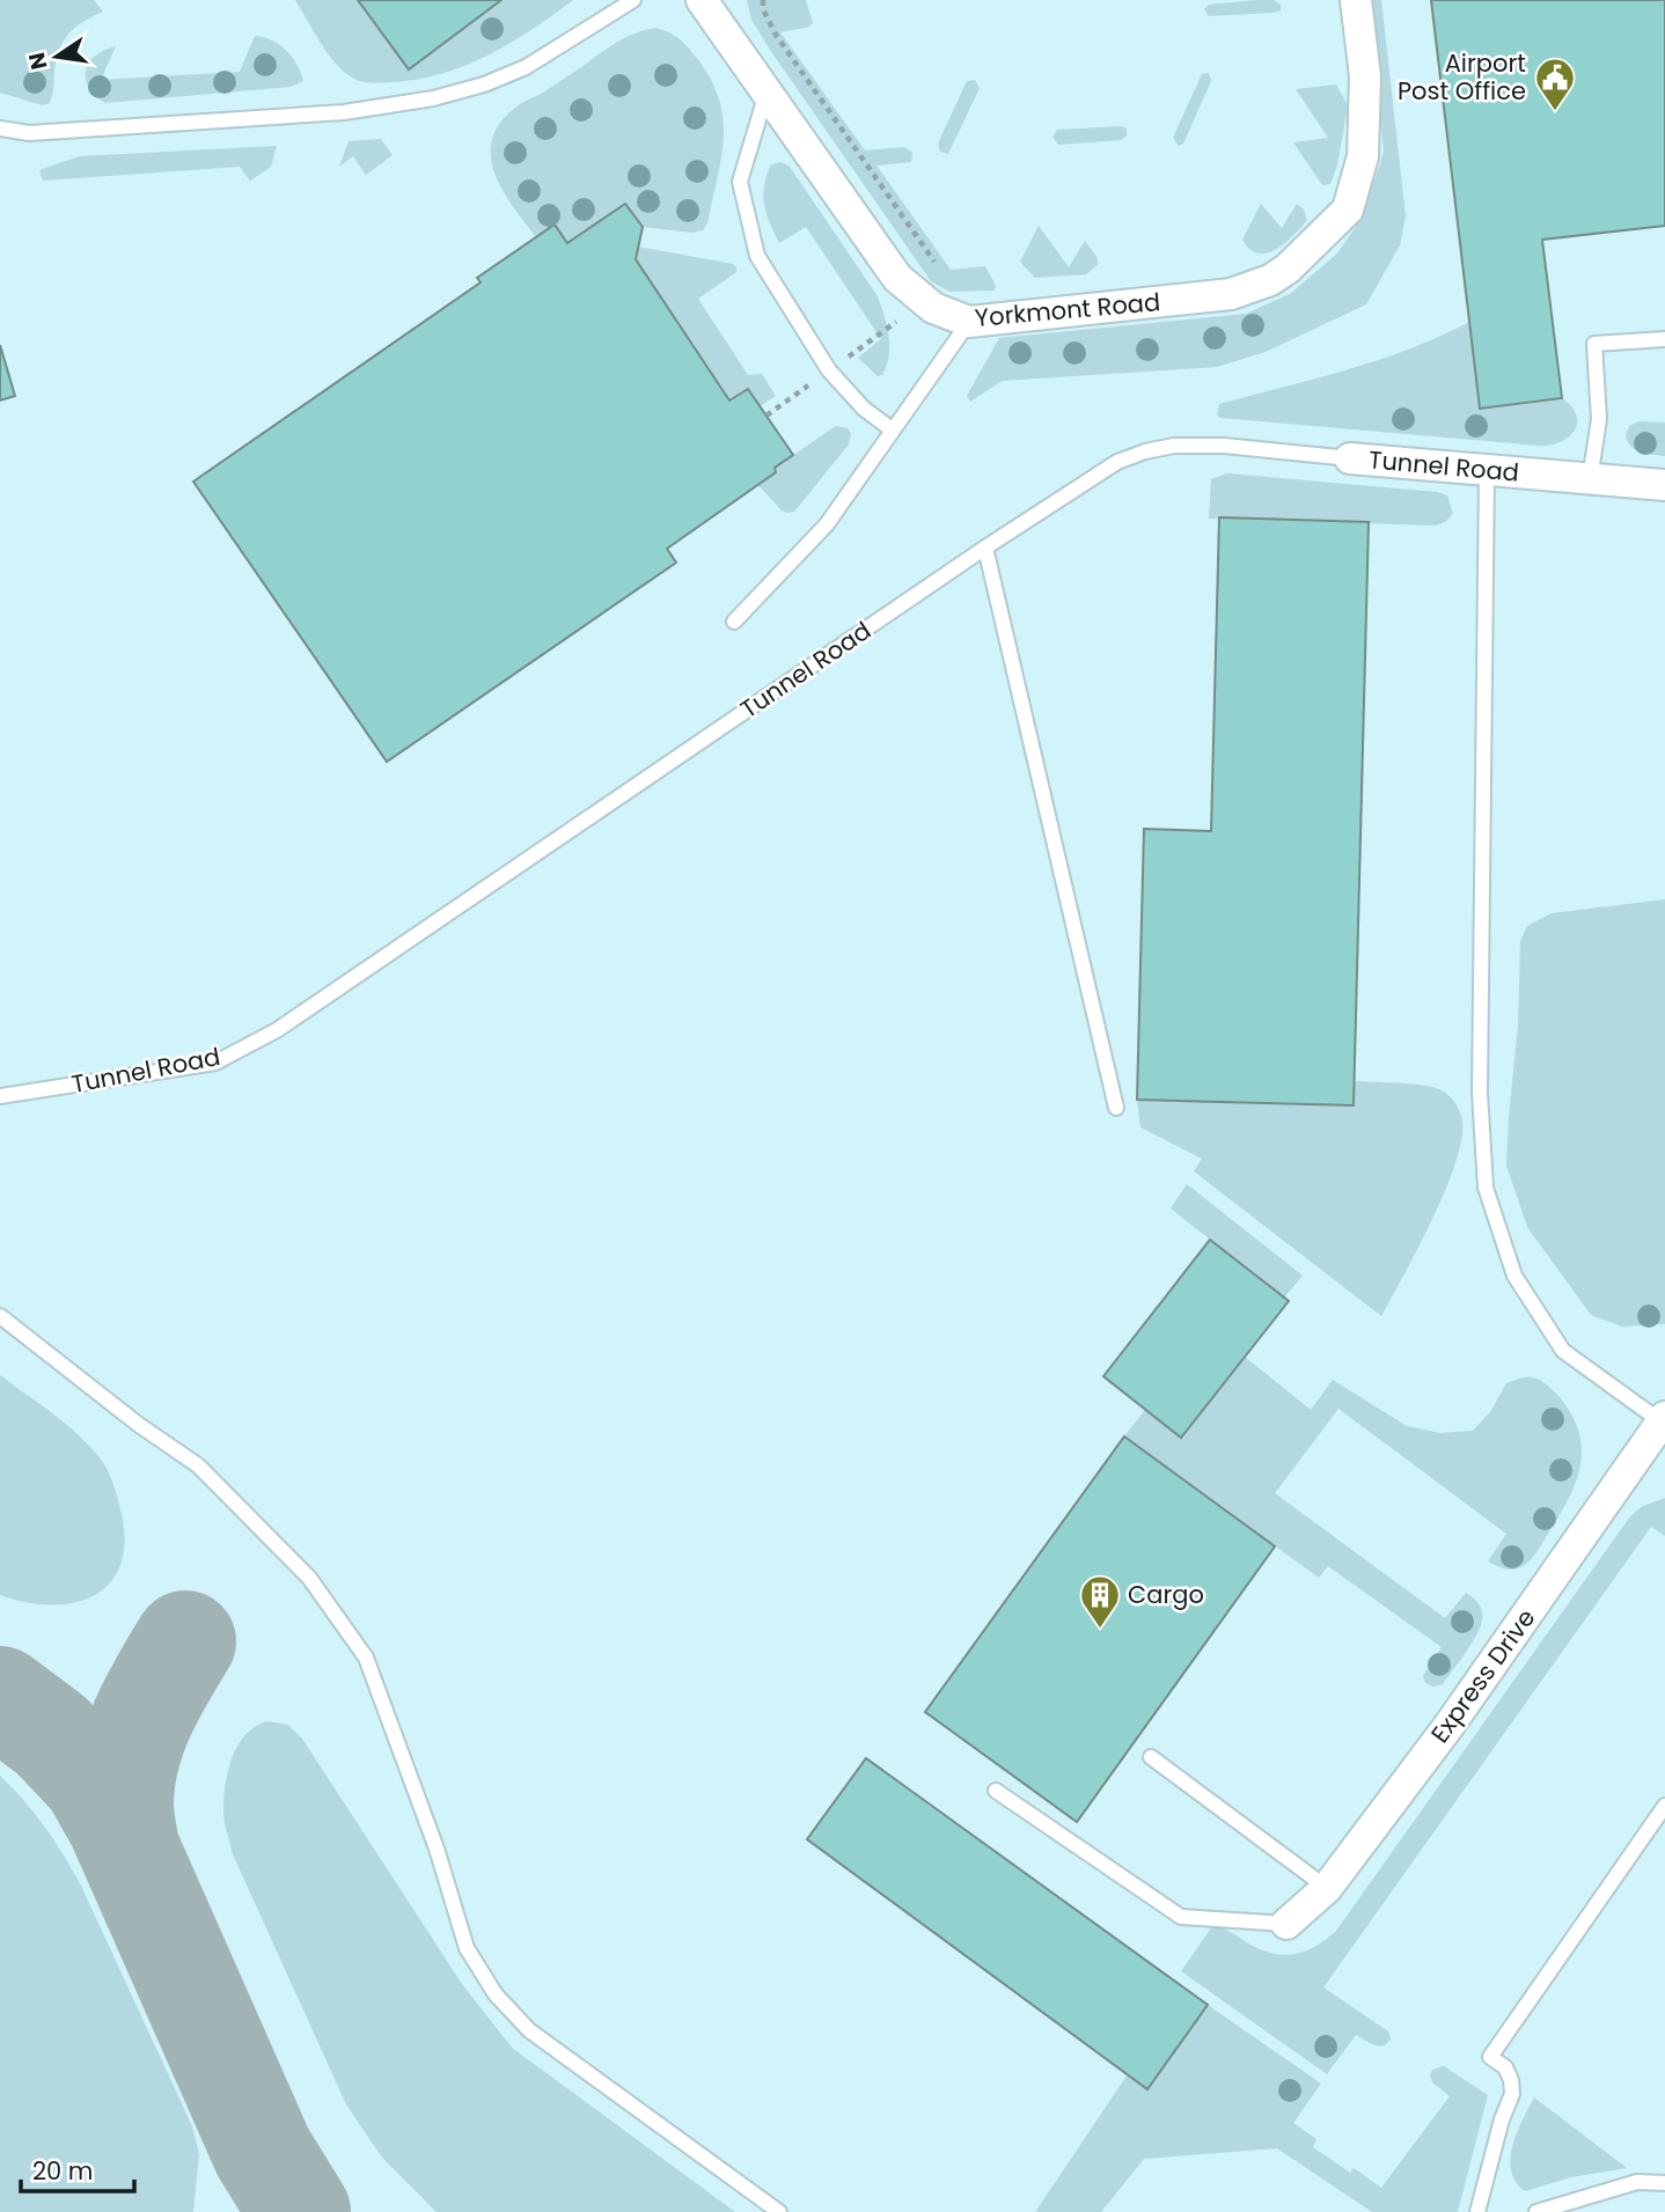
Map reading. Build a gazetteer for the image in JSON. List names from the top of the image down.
{
  "streets": {
    "street": ["Yorkmont Road", "Tunnel Road", "Express Drive"]
  },
  "places": {
    "public building": ["Airport Post Office"],
    "building": ["Cargo"]
  },
  "scale_bar": "20 m",
  "north": "left"
}
